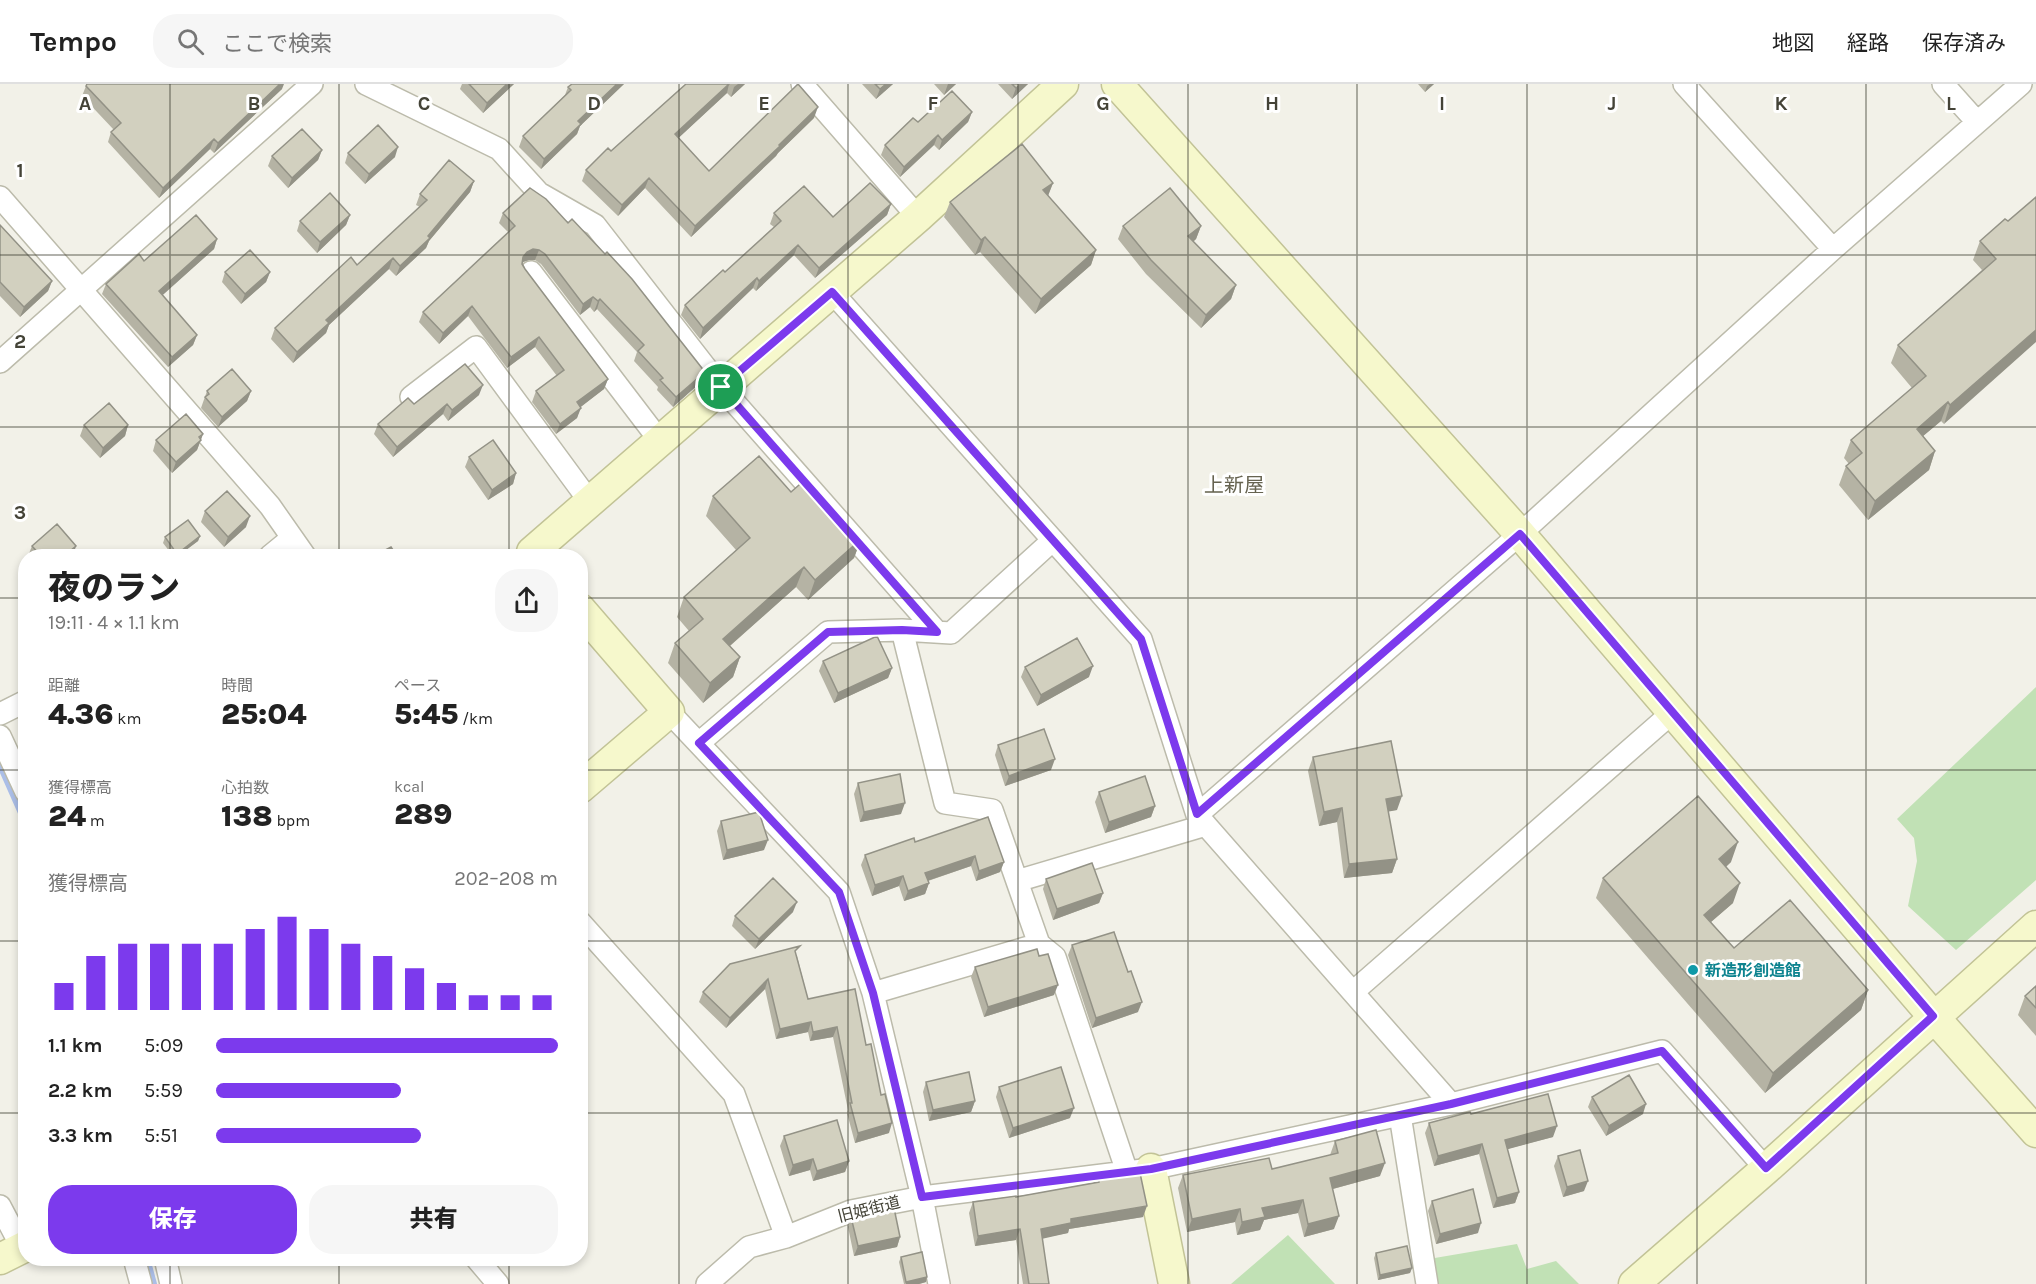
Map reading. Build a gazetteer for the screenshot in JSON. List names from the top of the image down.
{
  "streets": {
    "street": ["旧姫街道"]
  },
  "districts": ["上新屋"],
  "places": ["新造形創造館"],
  "page": {
    "header": "Tempo",
    "search": "ここで検索",
    "nav": ["地図", "経路", "保存済み"],
    "heading": ["夜のラン", "19:11 · 4 × 1.1 km"],
    "stats": [
      ["距離", "4.36 km"],
      ["時間", "25:04"],
      ["ペース", "5:45 /km"],
      ["獲得標高", "24 m"],
      ["心拍数", "138 bpm"],
      ["kcal", "289"]
    ],
    "chart": ["獲得標高", "202–208 m"],
    "list": [
      {
        "name": "1.1 km",
        "note": "5:09"
      },
      {
        "name": "2.2 km",
        "note": "5:59"
      },
      {
        "name": "3.3 km",
        "note": "5:51"
      }
    ],
    "buttons": ["保存", "共有"]
  },
  "grid": {
    "columns": [
      "A",
      "B",
      "C",
      "D",
      "E",
      "F",
      "G",
      "H",
      "I",
      "J",
      "K",
      "L"
    ],
    "rows": ["1", "2", "3"]
  }
}
